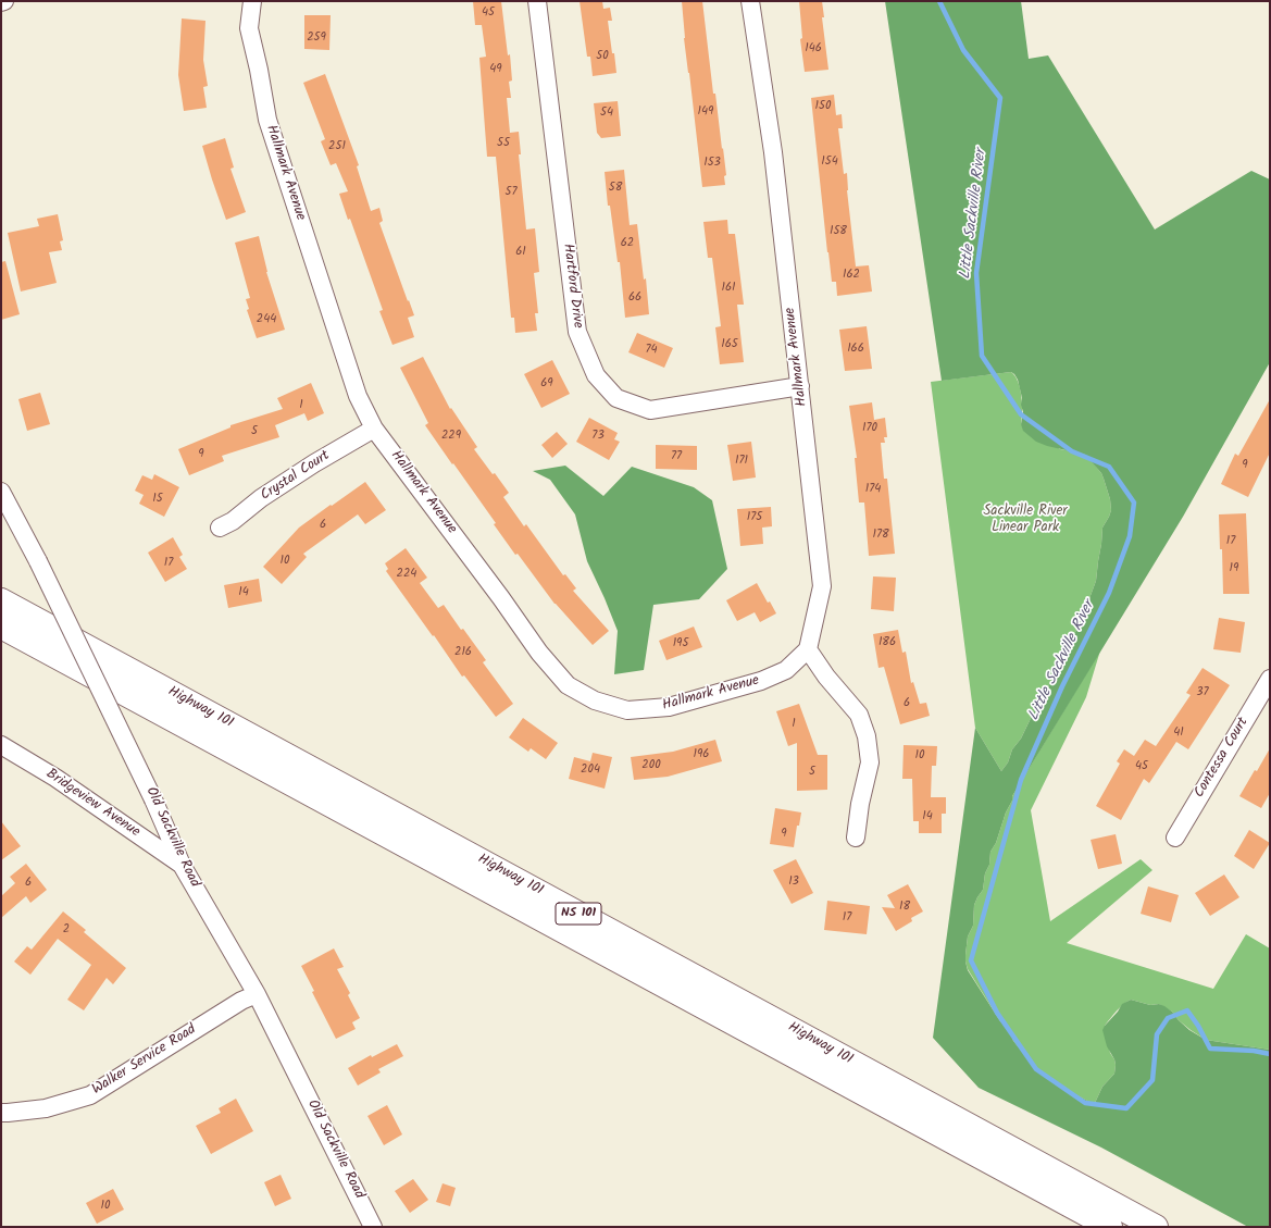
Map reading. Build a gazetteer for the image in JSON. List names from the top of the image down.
{
  "streets": {
    "highway": ["Highway 101", "NS 101"],
    "street": [
      "Hallmark Avenue",
      "Hartford Drive",
      "Crystal Court",
      "Contessa Court",
      "Bridgeview Avenue",
      "Old Sackville Road",
      "Walker Service Road"
    ]
  },
  "crossings": [
    ["Hallmark Avenue", "Hartford Drive"],
    ["Hallmark Avenue", "Crystal Court"],
    ["Bridgeview Avenue", "Old Sackville Road"],
    ["Old Sackville Road", "Walker Service Road"]
  ],
  "water": ["Little Sackville River"],
  "parks": ["Sackville River Linear Park"],
  "house_numbers": [
    "45",
    "259",
    "146",
    "50",
    "49",
    "150",
    "149",
    "54",
    "55",
    "251",
    "154",
    "153",
    "58",
    "57",
    "158",
    "62",
    "61",
    "162",
    "161",
    "66",
    "244",
    "165",
    "166",
    "74",
    "69",
    "1",
    "170",
    "5",
    "229",
    "73",
    "9",
    "77",
    "171",
    "9",
    "174",
    "15",
    "175",
    "6",
    "178",
    "17",
    "10",
    "17",
    "19",
    "224",
    "14",
    "186",
    "195",
    "216",
    "37",
    "6",
    "1",
    "41",
    "196",
    "10",
    "200",
    "45",
    "204",
    "5",
    "14",
    "9",
    "13",
    "6",
    "18",
    "17",
    "2",
    "10"
  ]
}
